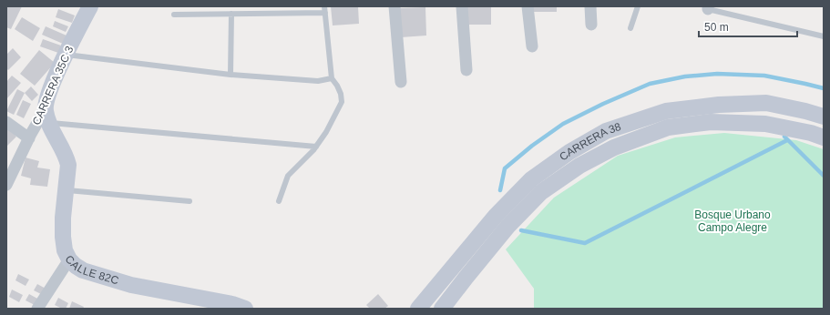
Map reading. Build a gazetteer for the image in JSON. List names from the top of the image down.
{
  "streets": {
    "main road": ["CARRERA 35C 3", "CARRERA 38", "CALLE 82C"]
  },
  "crossings": [
    ["CARRERA 35C 3", "CALLE 82C"]
  ],
  "parks": ["Bosque Urbano Campo Alegre"],
  "scale_bar": "50 m"
}
